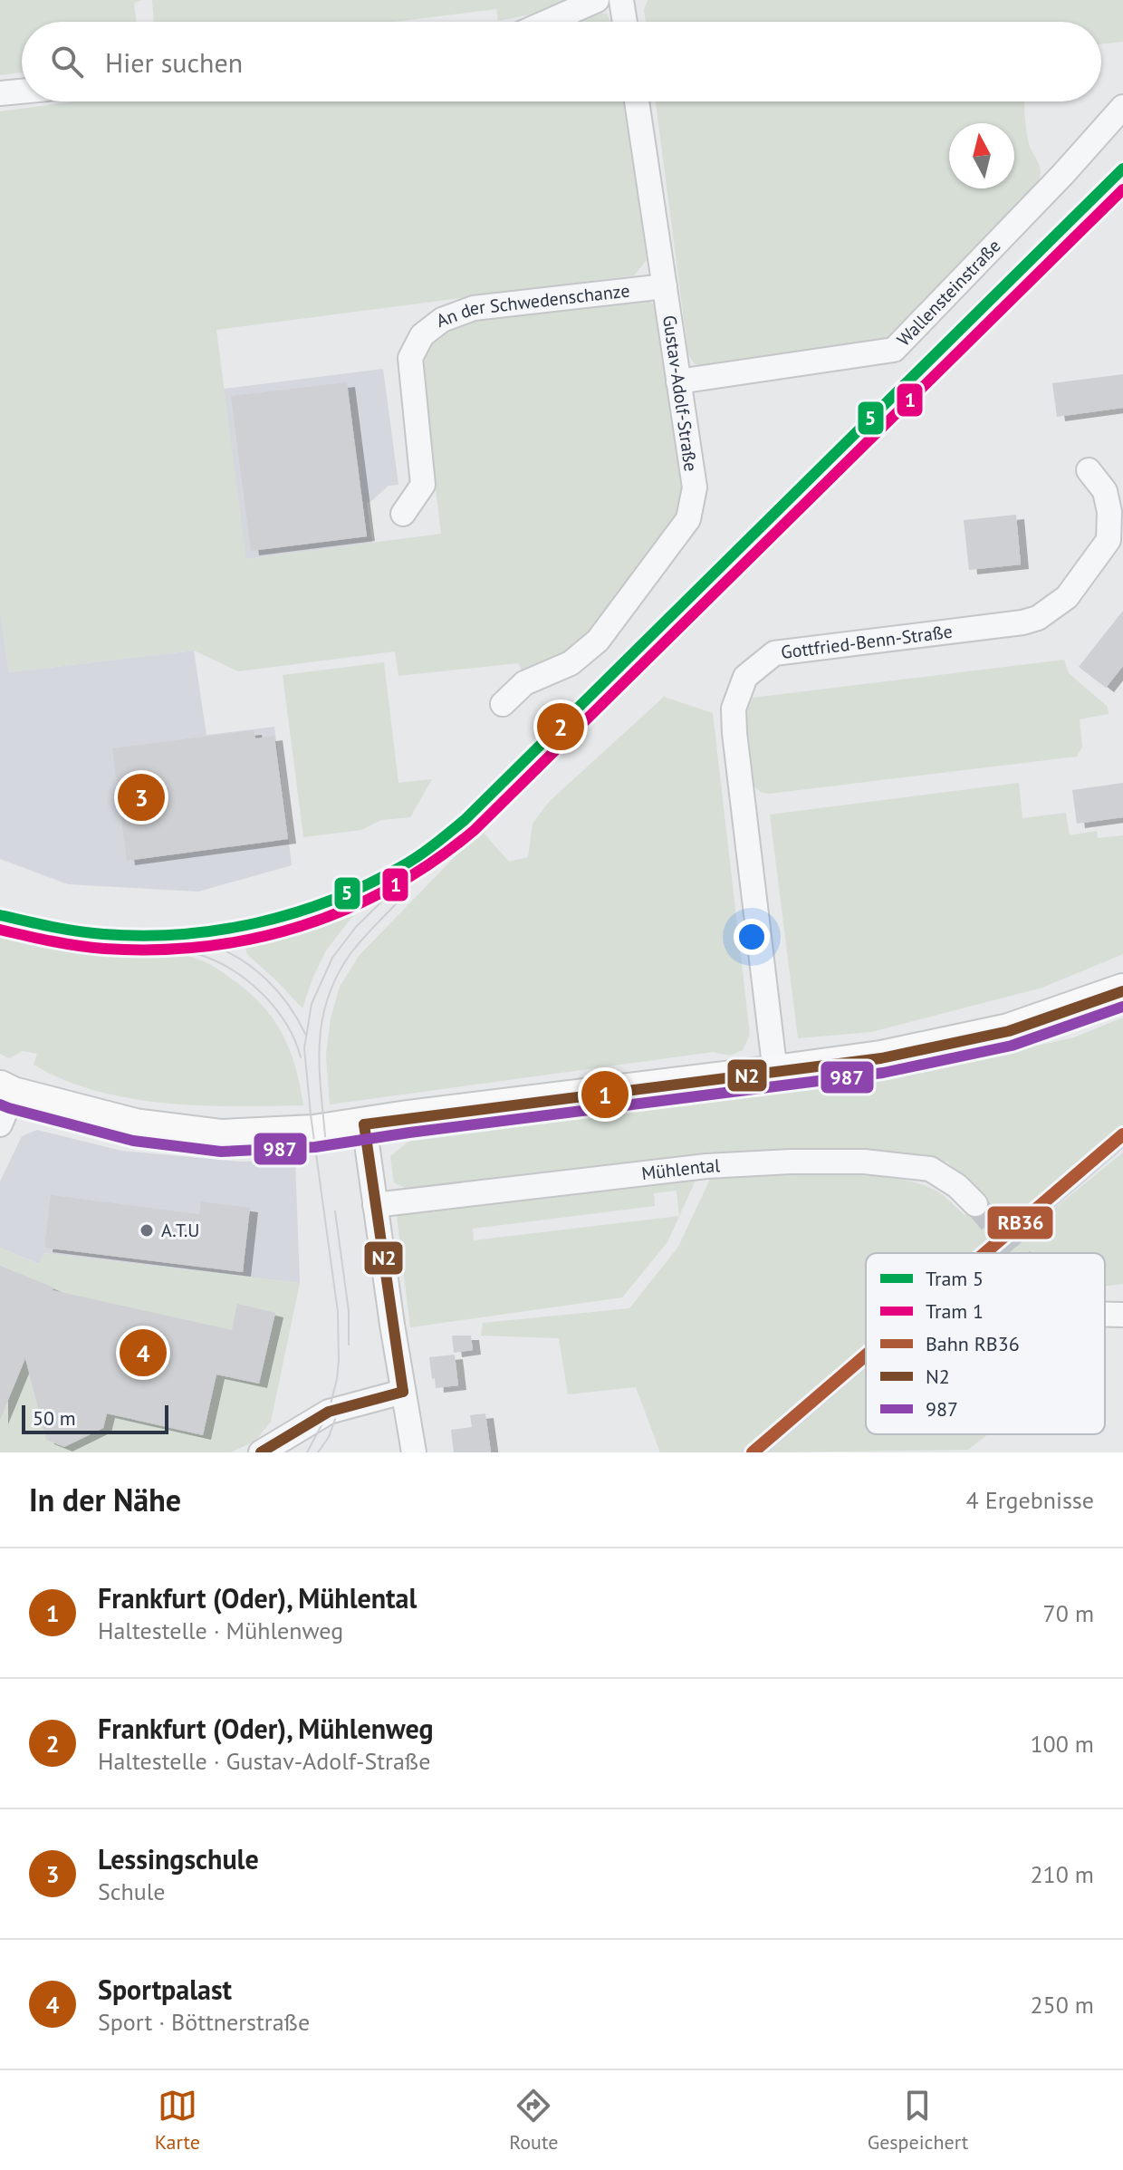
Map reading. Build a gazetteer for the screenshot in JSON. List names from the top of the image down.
{
  "streets": {
    "street": [
      "Wallensteinstraße",
      "An der Schwedenschanze",
      "Gustav-Adolf-Straße",
      "Gottfried-Benn-Straße",
      "Mühlental"
    ]
  },
  "crossings": [
    ["Wallensteinstraße", "Gustav-Adolf-Straße"],
    ["An der Schwedenschanze", "Gustav-Adolf-Straße"]
  ],
  "places": ["A.T.U"],
  "lines": [
    "tram line 5",
    "tram line 1",
    "transit line N2",
    "transit line 987",
    "rail line RB36"
  ],
  "legend": [
    "Tram 5",
    "Tram 1",
    "Bahn RB36",
    "N2",
    "987"
  ],
  "scale_bar": "50 m",
  "north": "top",
  "page": {
    "search": "Hier suchen",
    "pins": [
      "2",
      "3",
      "1",
      "4"
    ],
    "scale": "50 m",
    "heading": ["In der Nähe", "4 Ergebnisse"],
    "list": [
      {
        "mark": "1",
        "name": "Frankfurt (Oder), Mühlental",
        "note": "Haltestelle · Mühlenweg",
        "value": "70 m"
      },
      {
        "mark": "2",
        "name": "Frankfurt (Oder), Mühlenweg",
        "note": "Haltestelle · Gustav-Adolf-Straße",
        "value": "100 m"
      },
      {
        "mark": "3",
        "name": "Lessingschule",
        "note": "Schule",
        "value": "210 m"
      },
      {
        "mark": "4",
        "name": "Sportpalast",
        "note": "Sport · Böttnerstraße",
        "value": "250 m"
      }
    ],
    "nav": ["Karte", "Route", "Gespeichert"]
  }
}
